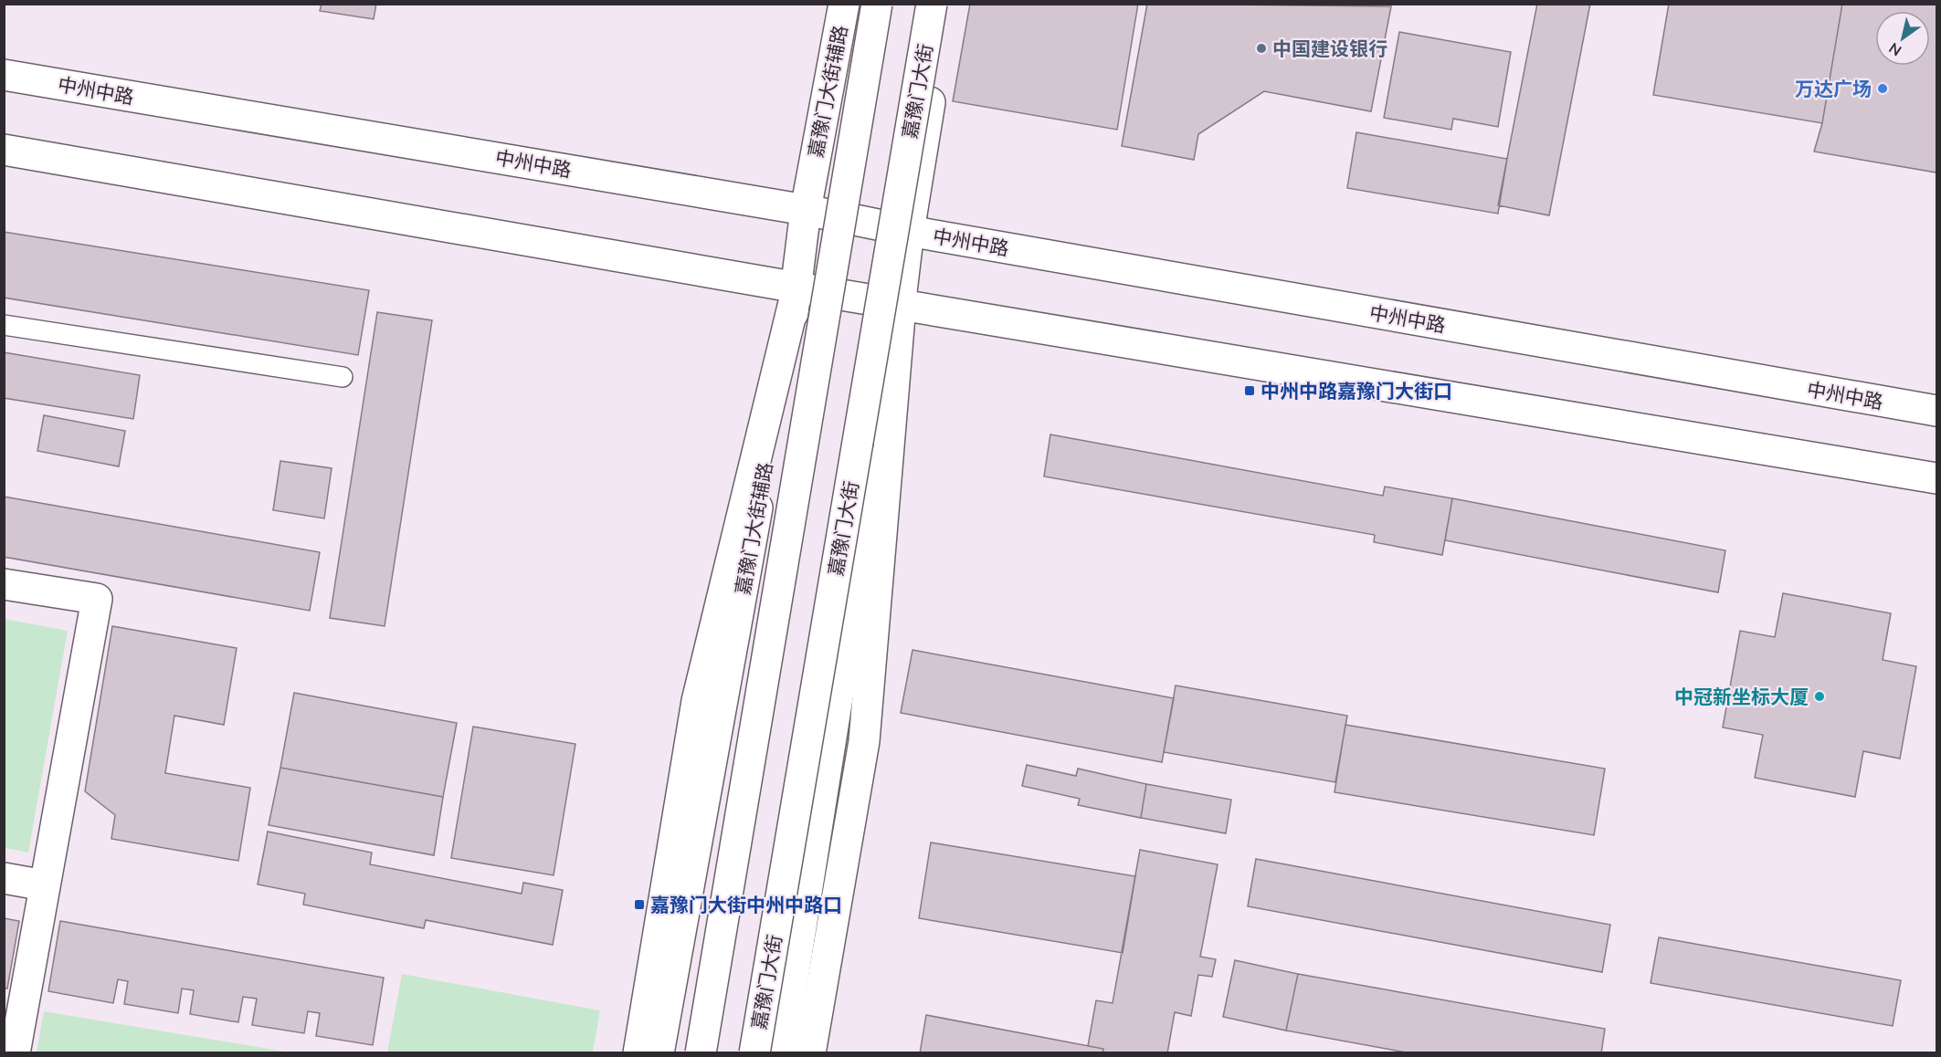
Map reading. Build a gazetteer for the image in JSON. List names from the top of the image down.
{
  "streets": {
    "main road": ["中州中路", "嘉豫门大街辅路", "嘉豫门大街"]
  },
  "crossings": [
    ["中州中路", "嘉豫门大街辅路"]
  ],
  "places": {
    "other": ["中国建设银行", "万达广场", "中冠新坐标大厦"],
    "transit": ["中州中路嘉豫门大街口", "嘉豫门大街中州中路口"]
  },
  "north": "bottom left"
}
